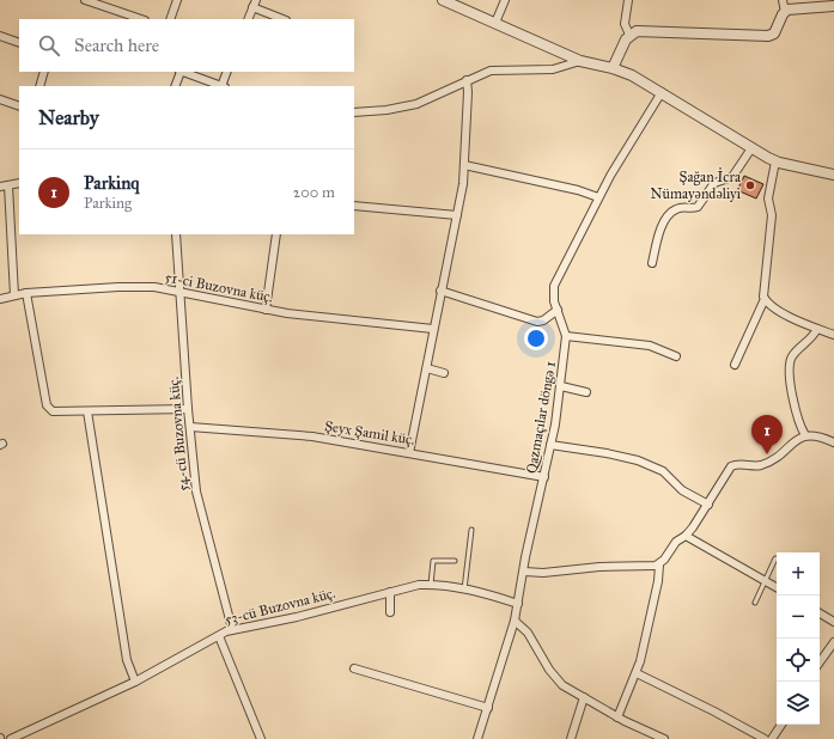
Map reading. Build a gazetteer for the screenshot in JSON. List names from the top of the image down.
{
  "streets": {
    "street": [
      "51-ci Buzovna küç.",
      "Qazmaçılar döngə 1",
      "Şeyx Şamil küç.",
      "54-cü Buzovna küç.",
      "53-cü Buzovna küç."
    ]
  },
  "crossings": [
    ["51-ci Buzovna küç.", "54-cü Buzovna küç."],
    ["Qazmaçılar döngə 1", "Şeyx Şamil küç."],
    ["Qazmaçılar döngə 1", "53-cü Buzovna küç."],
    ["Şeyx Şamil küç.", "54-cü Buzovna küç."],
    ["54-cü Buzovna küç.", "53-cü Buzovna küç."]
  ],
  "places": ["Şağan İcra Nümayəndəliyi"],
  "page": {
    "search": "Search here",
    "heading": "Nearby",
    "list": [
      {
        "mark": "1",
        "name": "Parkinq",
        "note": "Parking",
        "value": "200 m"
      }
    ],
    "pins": "1",
    "map_buttons": ["+", "−"]
  }
}
